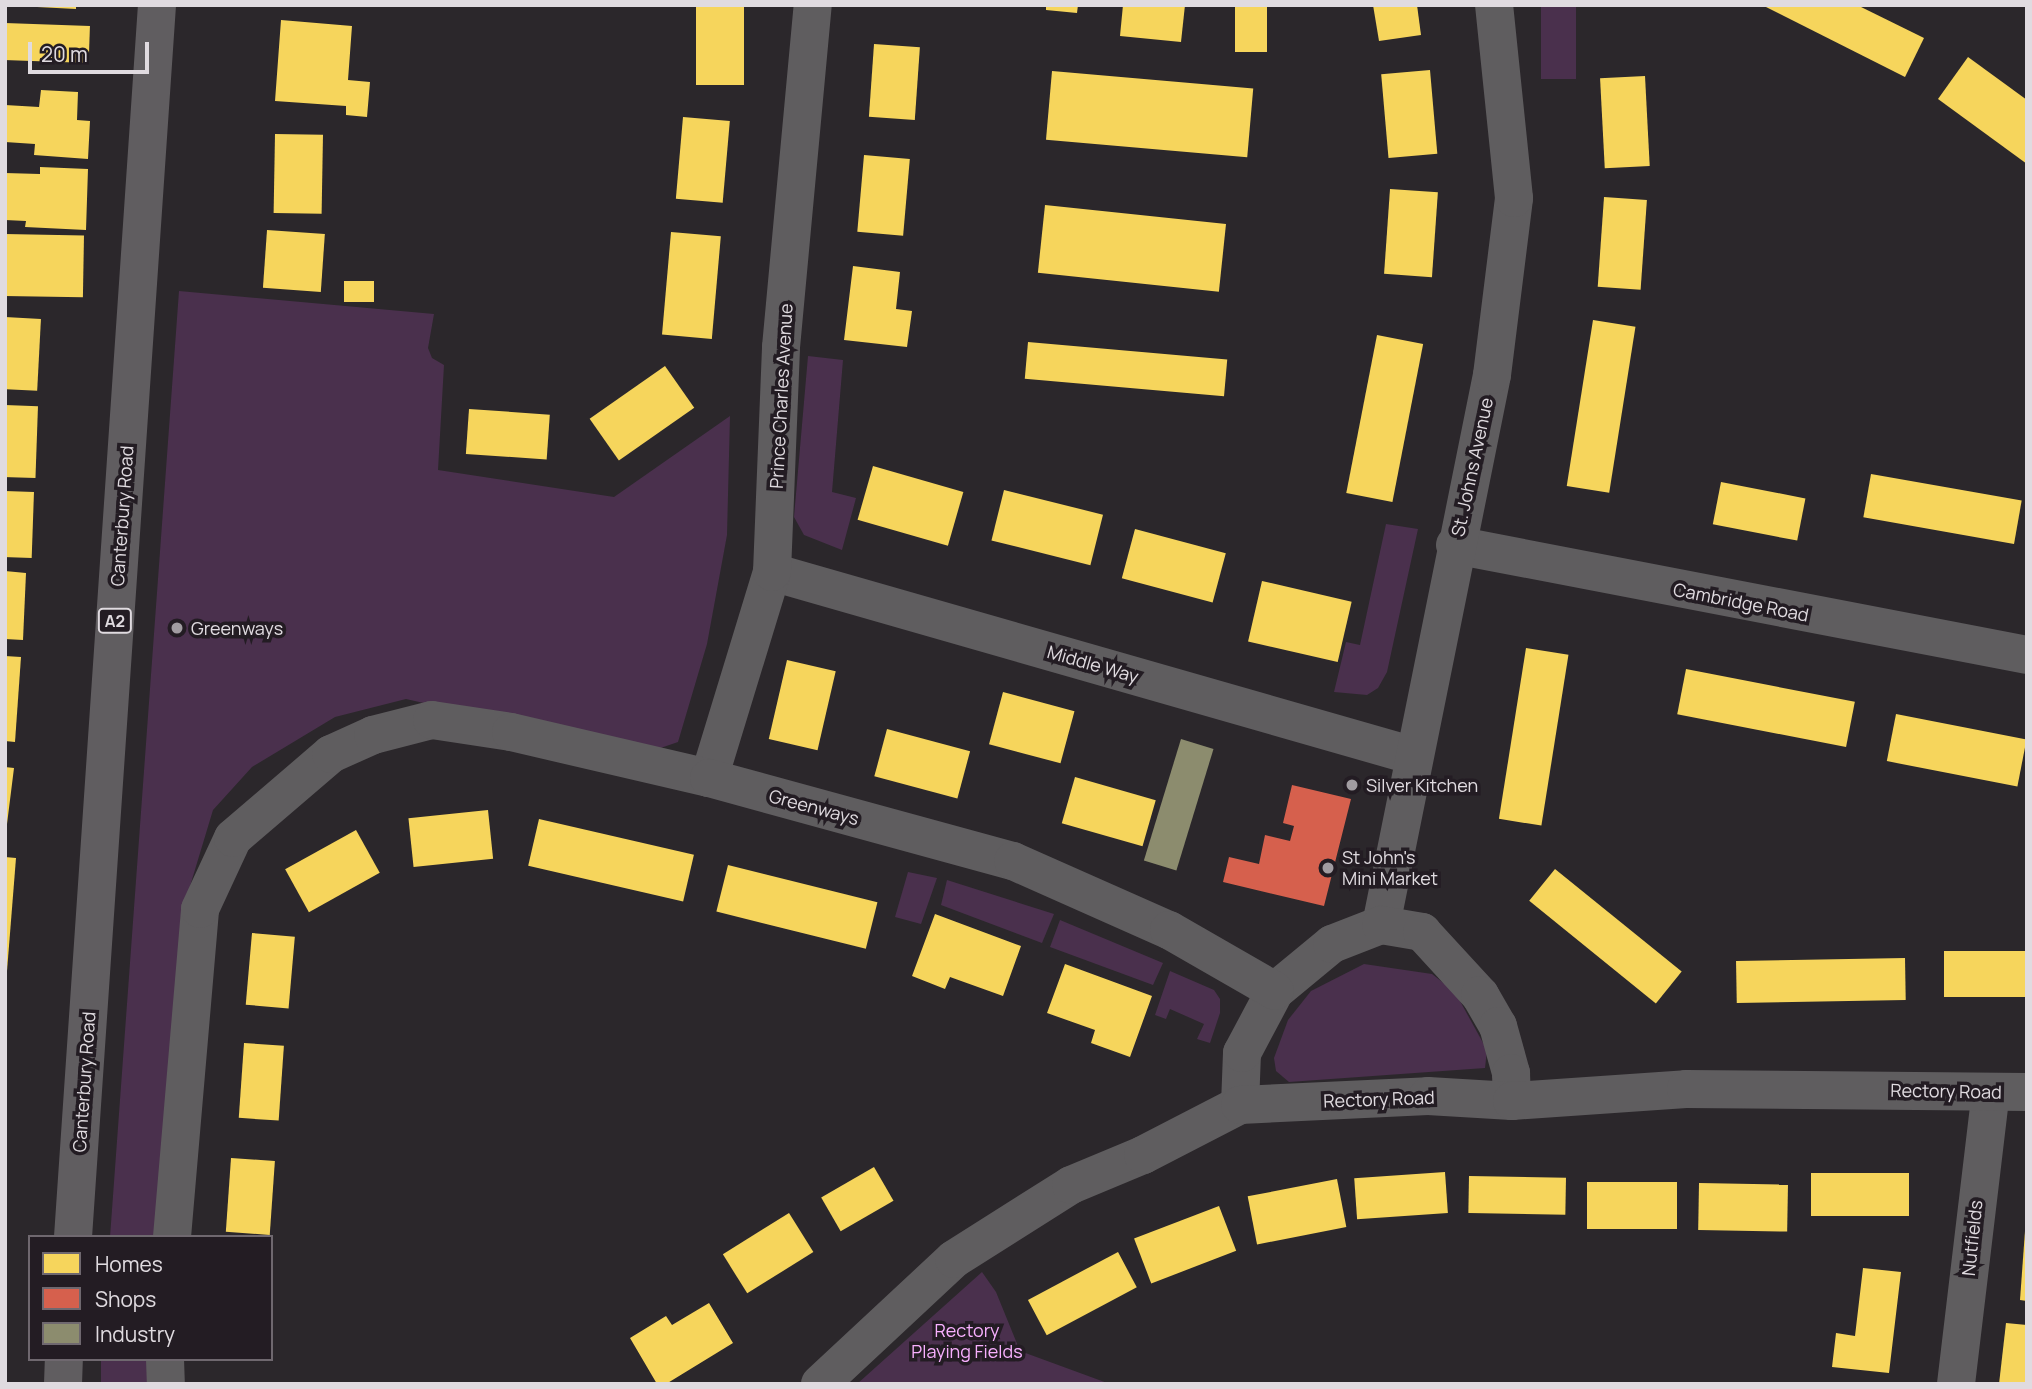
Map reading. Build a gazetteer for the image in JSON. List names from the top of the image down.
{
  "streets": {
    "main road": ["Canterbury Road", "A2"],
    "street": [
      "Prince Charles Avenue",
      "St. Johns Avenue",
      "Cambridge Road",
      "Middle Way",
      "Greenways",
      "Rectory Road",
      "Nutfields"
    ]
  },
  "crossings": [
    ["Prince Charles Avenue", "Middle Way"],
    ["Prince Charles Avenue", "Greenways"],
    ["St. Johns Avenue", "Cambridge Road"],
    ["St. Johns Avenue", "Middle Way"],
    ["Rectory Road", "Nutfields"]
  ],
  "parks": ["Rectory Playing Fields"],
  "places": ["Greenways", "Silver Kitchen", "St John's Mini Market"],
  "legend": ["Homes", "Shops", "Industry"],
  "scale_bar": "20 m"
}
